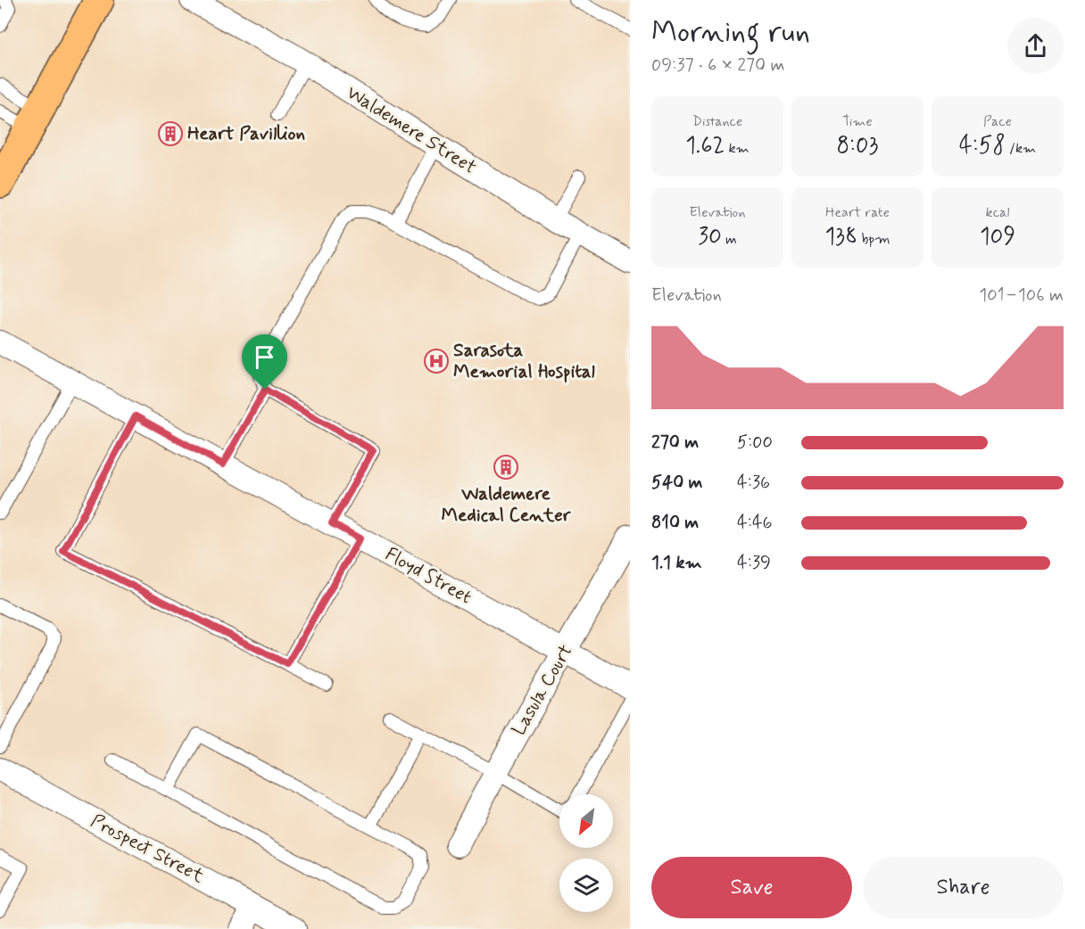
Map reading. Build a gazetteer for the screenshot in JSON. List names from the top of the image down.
{
  "streets": {
    "street": [
      "Waldemere Street",
      "Floyd Street",
      "Lasula Court",
      "Prospect Street"
    ]
  },
  "crossings": [
    ["Floyd Street", "Lasula Court"]
  ],
  "places": {
    "building": ["Heart Pavillion", "Waldemere Medical Center"],
    "hospital": ["Sarasota Memorial Hospital"]
  },
  "north": "bottom left",
  "page": {
    "heading": ["Morning run", "09:37 · 6 × 270 m"],
    "stats": [
      ["Distance", "1.62 km"],
      ["Time", "8:03"],
      ["Pace", "4:58 /km"],
      ["Elevation", "30 m"],
      ["Heart rate", "138 bpm"],
      ["kcal", "109"]
    ],
    "chart": ["Elevation", "101–106 m"],
    "list": [
      {
        "name": "270 m",
        "note": "5:00"
      },
      {
        "name": "540 m",
        "note": "4:36"
      },
      {
        "name": "810 m",
        "note": "4:46"
      },
      {
        "name": "1.1 km",
        "note": "4:39"
      }
    ],
    "buttons": ["Save", "Share"]
  }
}
